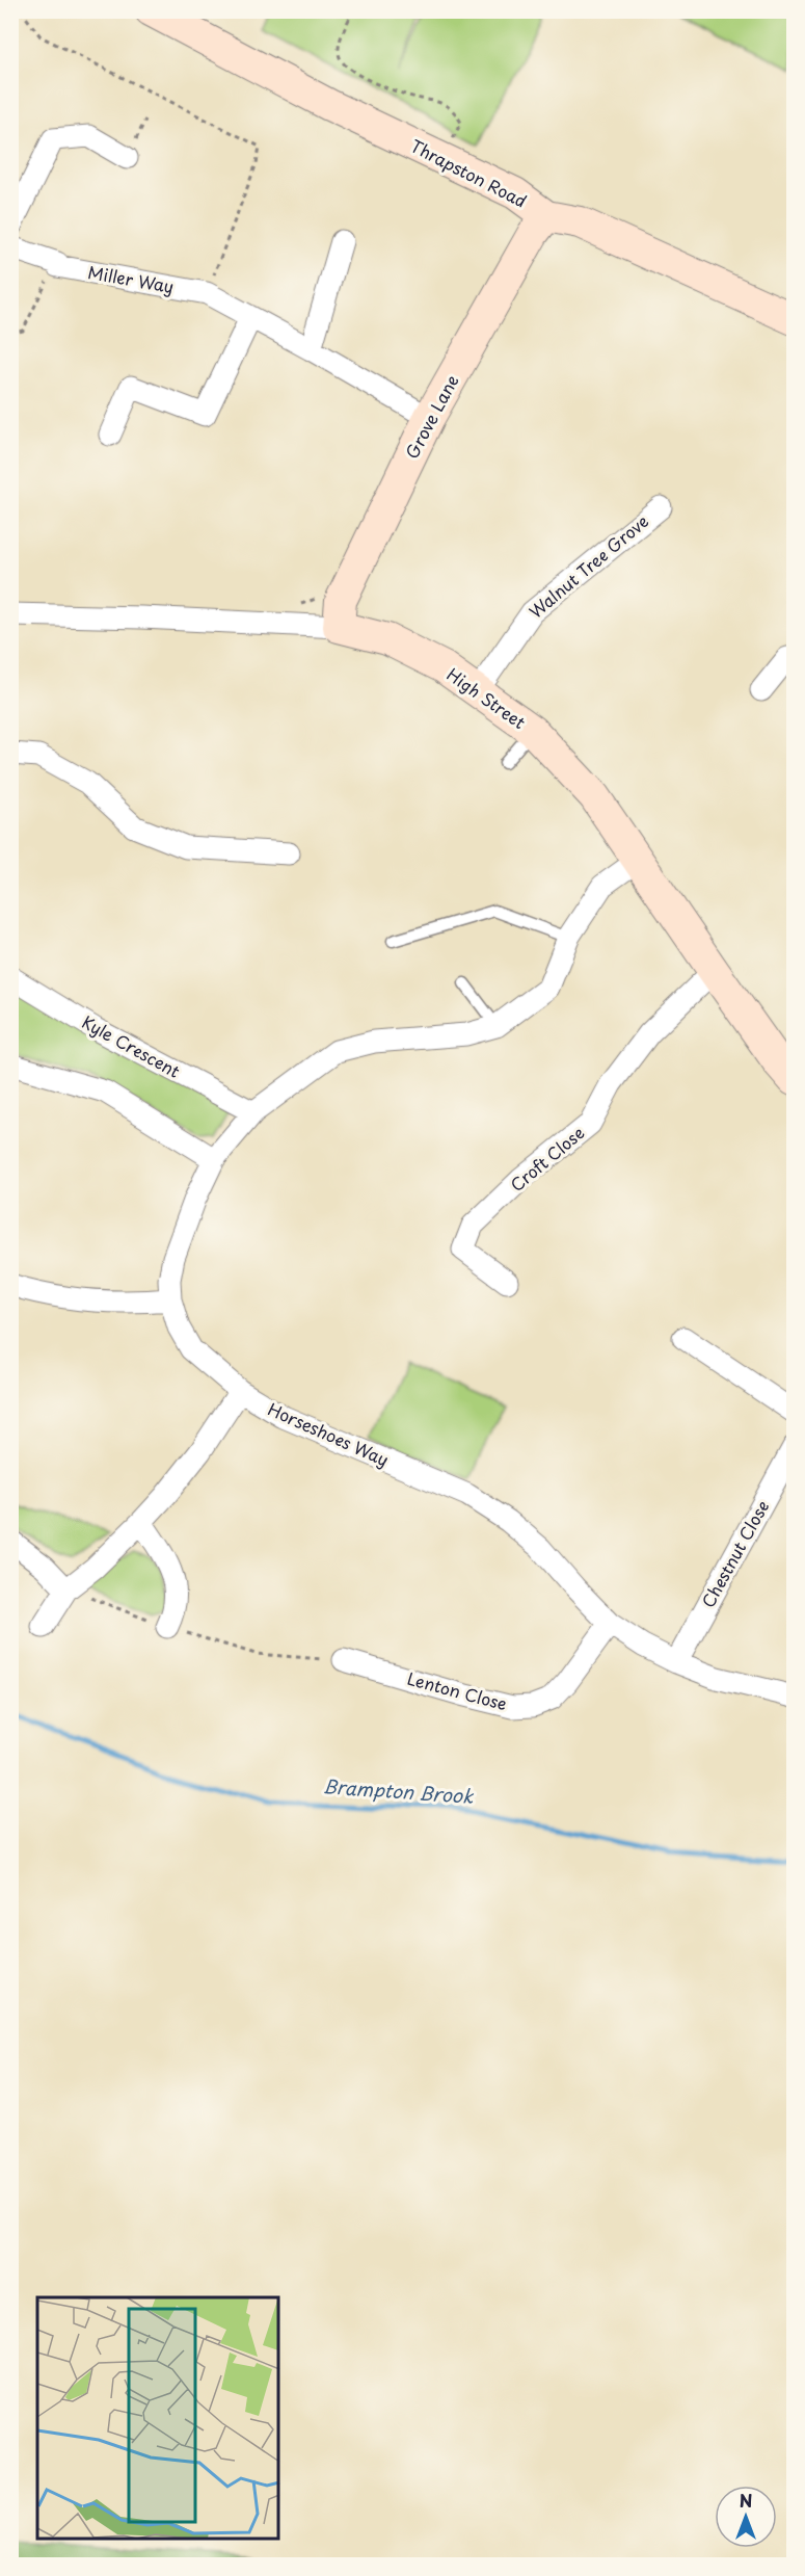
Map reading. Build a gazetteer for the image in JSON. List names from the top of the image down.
{
  "streets": {
    "street": [
      "Thrapston Road",
      "Miller Way",
      "Grove Lane",
      "Walnut Tree Grove",
      "High Street",
      "Kyle Crescent",
      "Croft Close",
      "Horseshoes Way",
      "Chestnut Close",
      "Lenton Close"
    ]
  },
  "crossings": [
    ["Thrapston Road", "Grove Lane"],
    ["Miller Way", "Grove Lane"],
    ["Grove Lane", "High Street"],
    ["Walnut Tree Grove", "High Street"],
    ["High Street", "Croft Close"],
    ["High Street", "Horseshoes Way"],
    ["Kyle Crescent", "Horseshoes Way"],
    ["Horseshoes Way", "Chestnut Close"],
    ["Horseshoes Way", "Lenton Close"]
  ],
  "water": ["Brampton Brook"],
  "north": "top"
}
